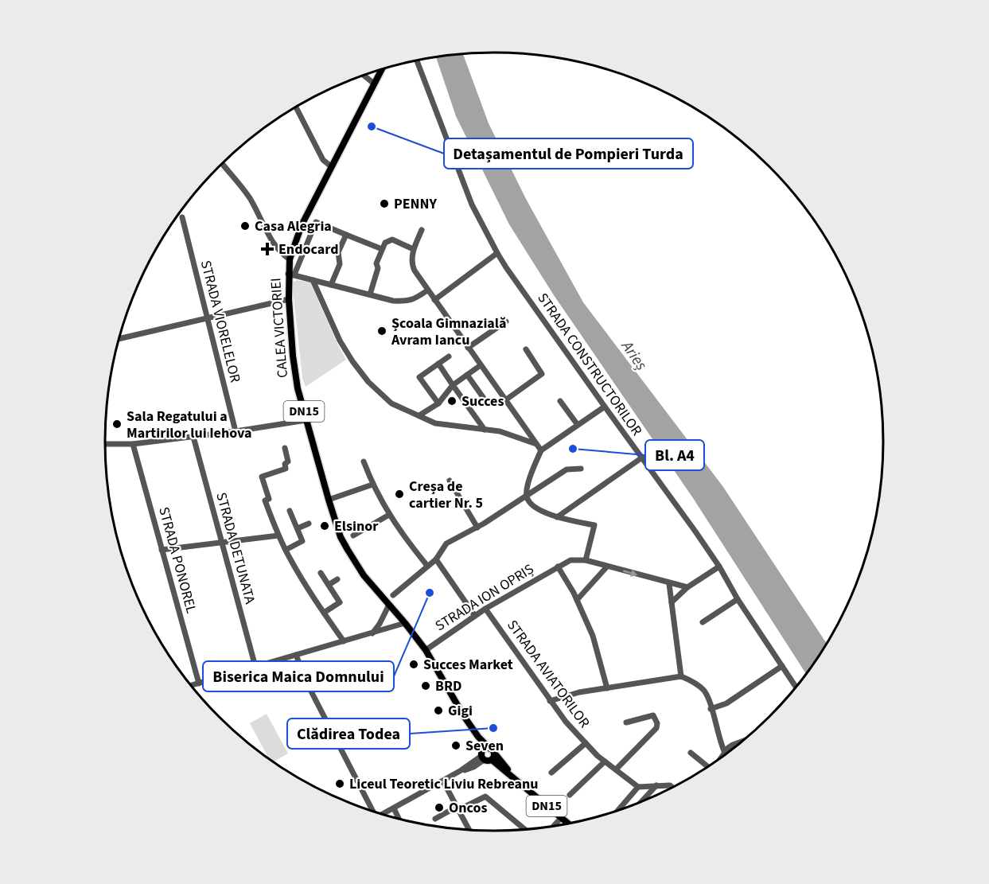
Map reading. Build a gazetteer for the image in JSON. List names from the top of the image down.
{
  "streets": {
    "main road": ["CALEA VICTORIEI", "DN15"],
    "street": [
      "STRADA VIORELELOR",
      "STRADA CONSTRUCTORILOR",
      "STRADA DETUNATA",
      "STRADA PONOREL",
      "STRADA ION OPRIȘ",
      "STRADA AVIATORILOR"
    ]
  },
  "crossings": [
    ["CALEA VICTORIEI", "STRADA ION OPRIȘ"],
    ["STRADA ION OPRIȘ", "STRADA AVIATORILOR"]
  ],
  "water": ["Arieș"],
  "places": {
    "other": [
      "Detașamentul de Pompieri Turda",
      "PENNY",
      "Casa Alegria",
      "Școala Gimnazială Avram Iancu",
      "Succes",
      "Sala Regatului a Martirilor lui Iehova",
      "Bl. A4",
      "Creșa de cartier Nr. 5",
      "Elsinor",
      "Biserica Maica Domnului",
      "Succes Market",
      "BRD",
      "Gigi",
      "Clădirea Todea",
      "Seven",
      "Liceul Teoretic Liviu Rebreanu",
      "Oncos"
    ],
    "health": ["Endocard"]
  }
}
